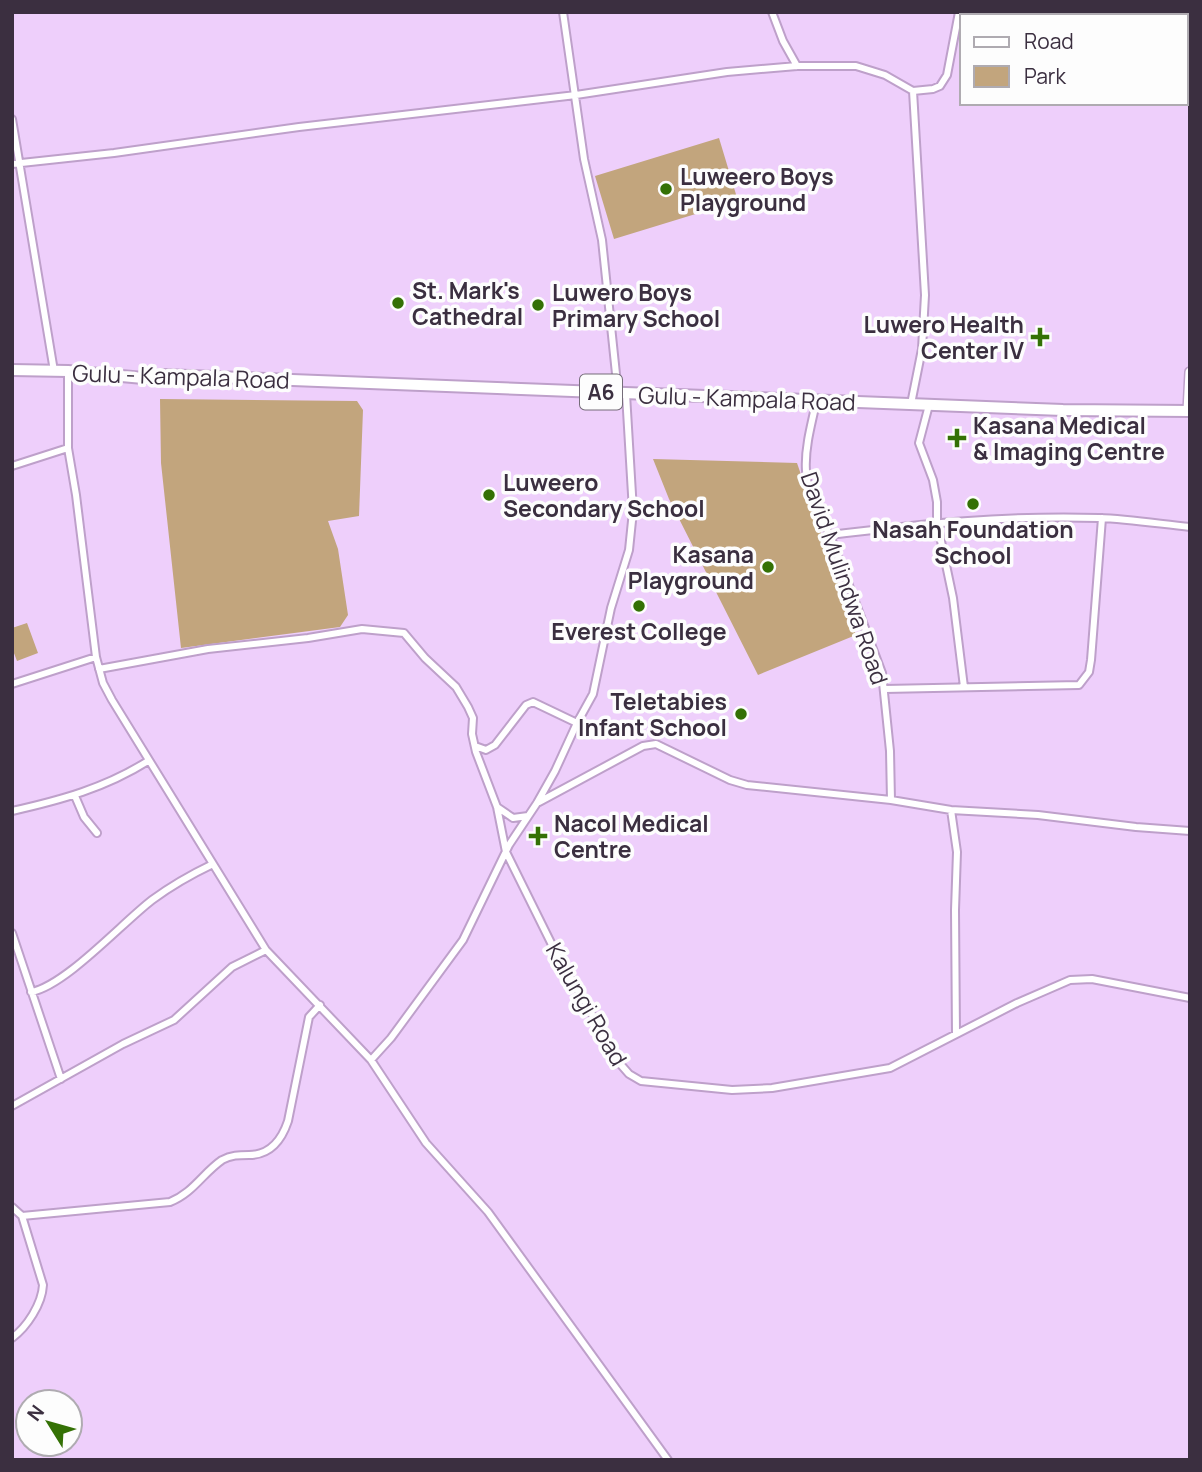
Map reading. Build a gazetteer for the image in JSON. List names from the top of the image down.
{
  "streets": {
    "main road": ["Gulu - Kampala Road", "A6"],
    "street": ["David Mulindwa Road", "Kalungi Road"]
  },
  "crossings": [
    ["Gulu - Kampala Road", "David Mulindwa Road"]
  ],
  "places": {
    "other": [
      "Luweero Boys Playground",
      "St. Mark's Cathedral",
      "Luwero Boys Primary School",
      "Luweero Secondary School",
      "Nasah Foundation School",
      "Kasana Playground",
      "Everest College",
      "Teletabies Infant School"
    ],
    "health": ["Luwero Health Center IV", "Kasana Medical & Imaging Centre", "Nacol Medical Centre"]
  },
  "legend": ["Road", "Park"],
  "north": "top left"
}
